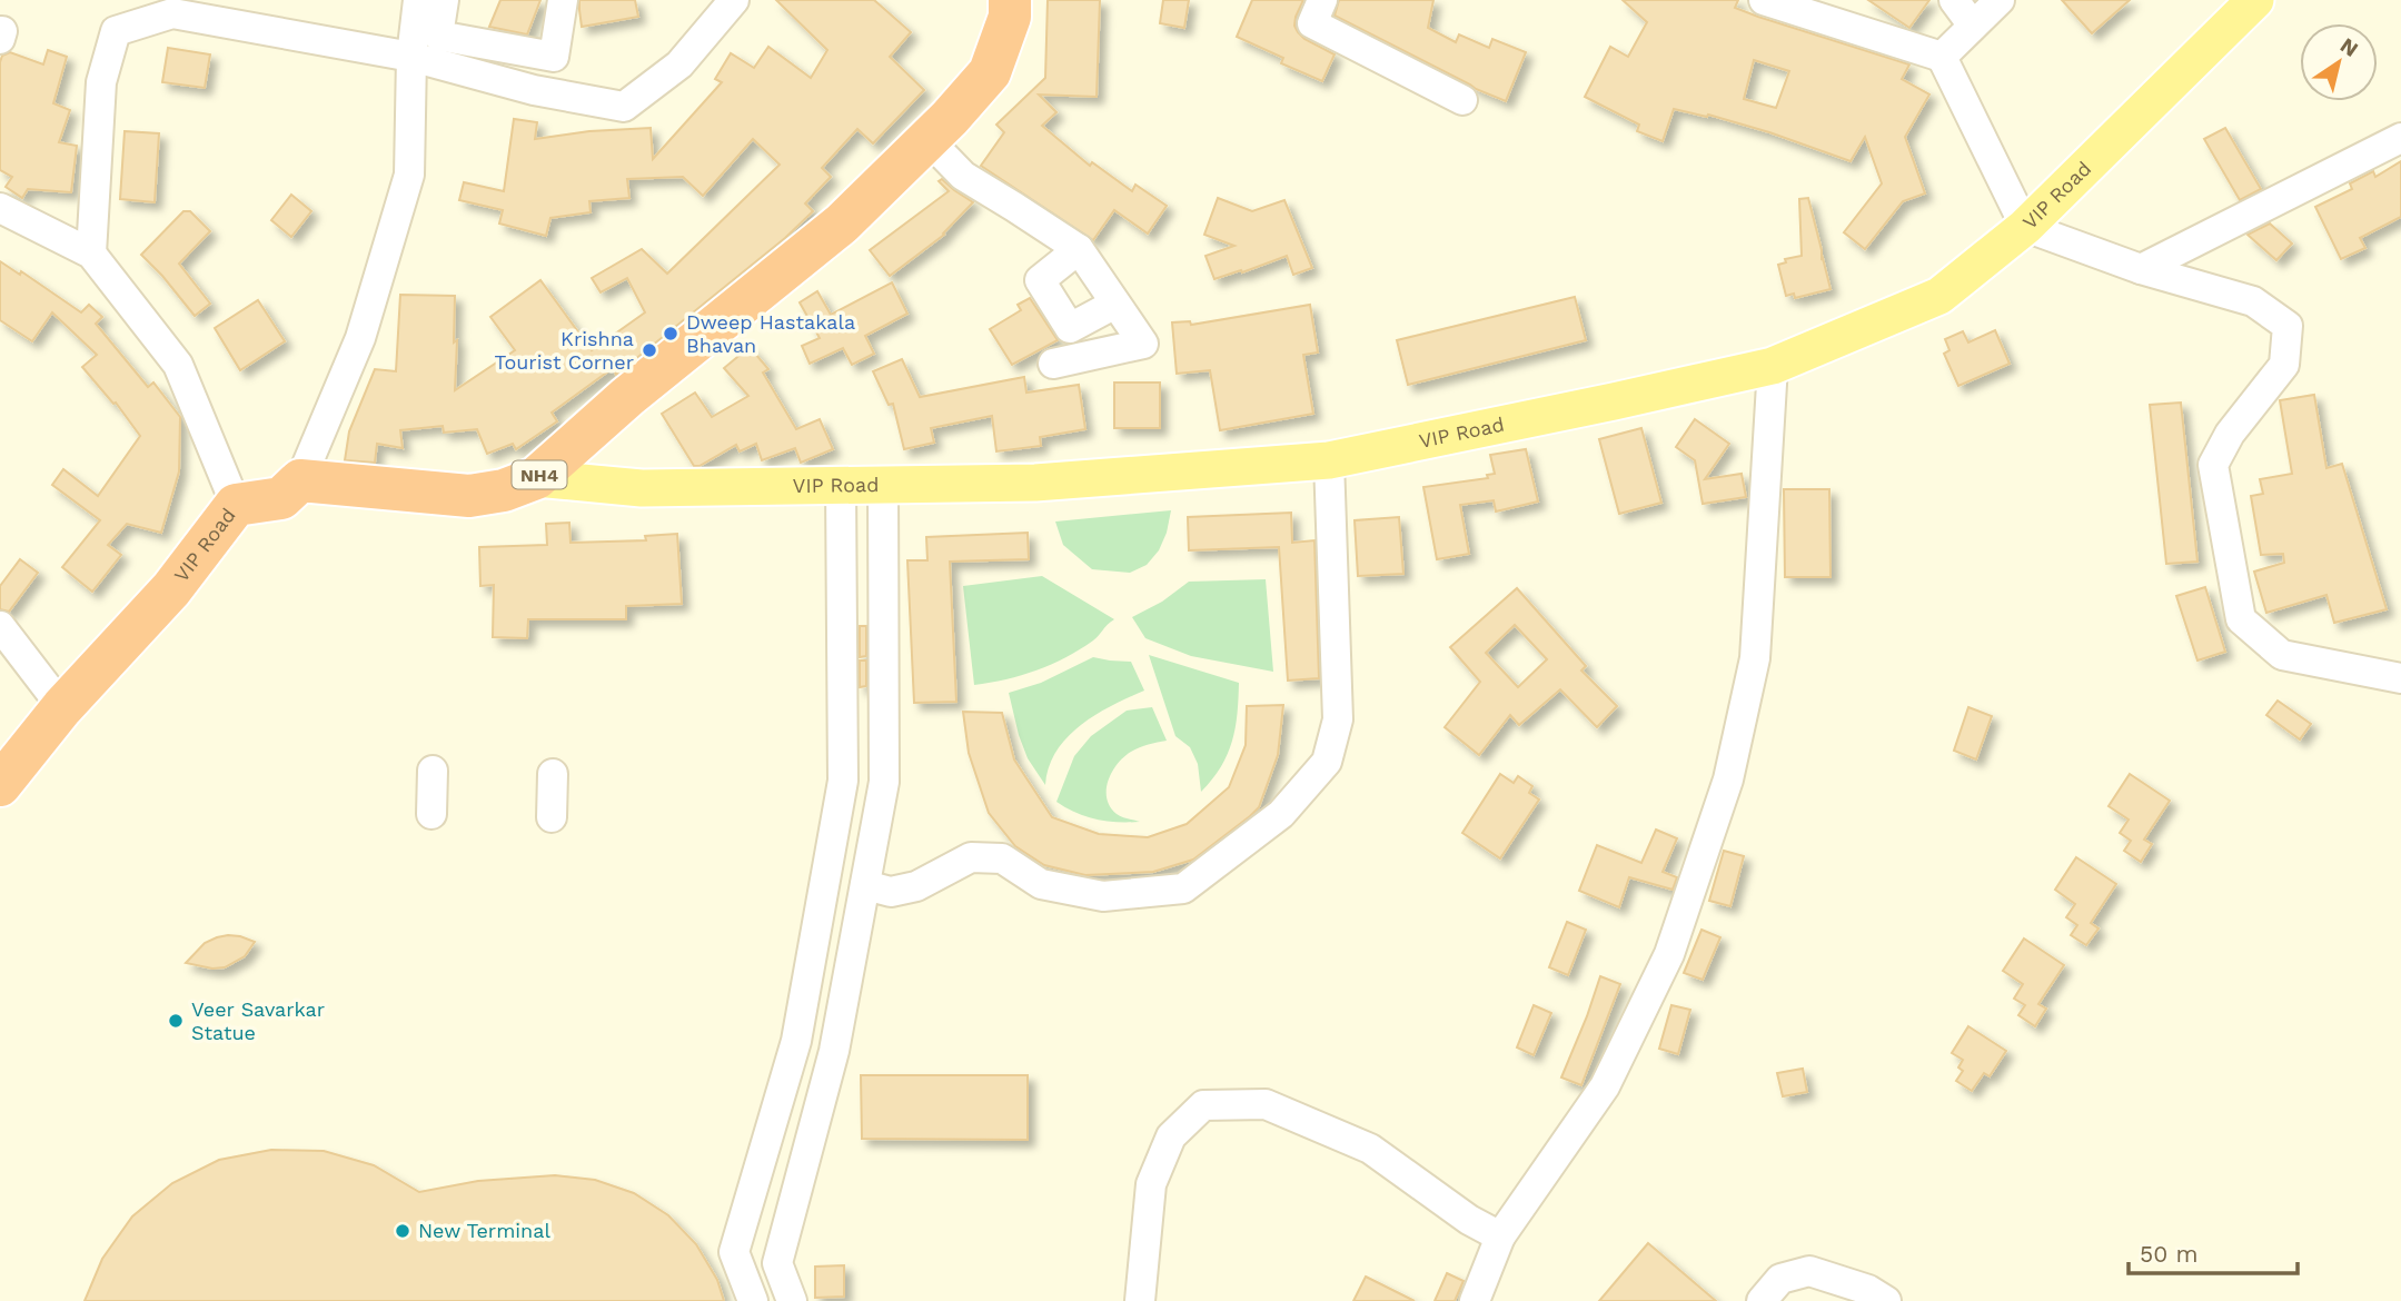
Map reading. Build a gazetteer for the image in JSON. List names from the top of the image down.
{
  "streets": {
    "highway": ["VIP Road", "NH4"]
  },
  "places": [
    "Dweep Hastakala Bhavan",
    "Krishna Tourist Corner",
    "Veer Savarkar Statue",
    "New Terminal"
  ],
  "scale_bar": "50 m",
  "north": "top right"
}
